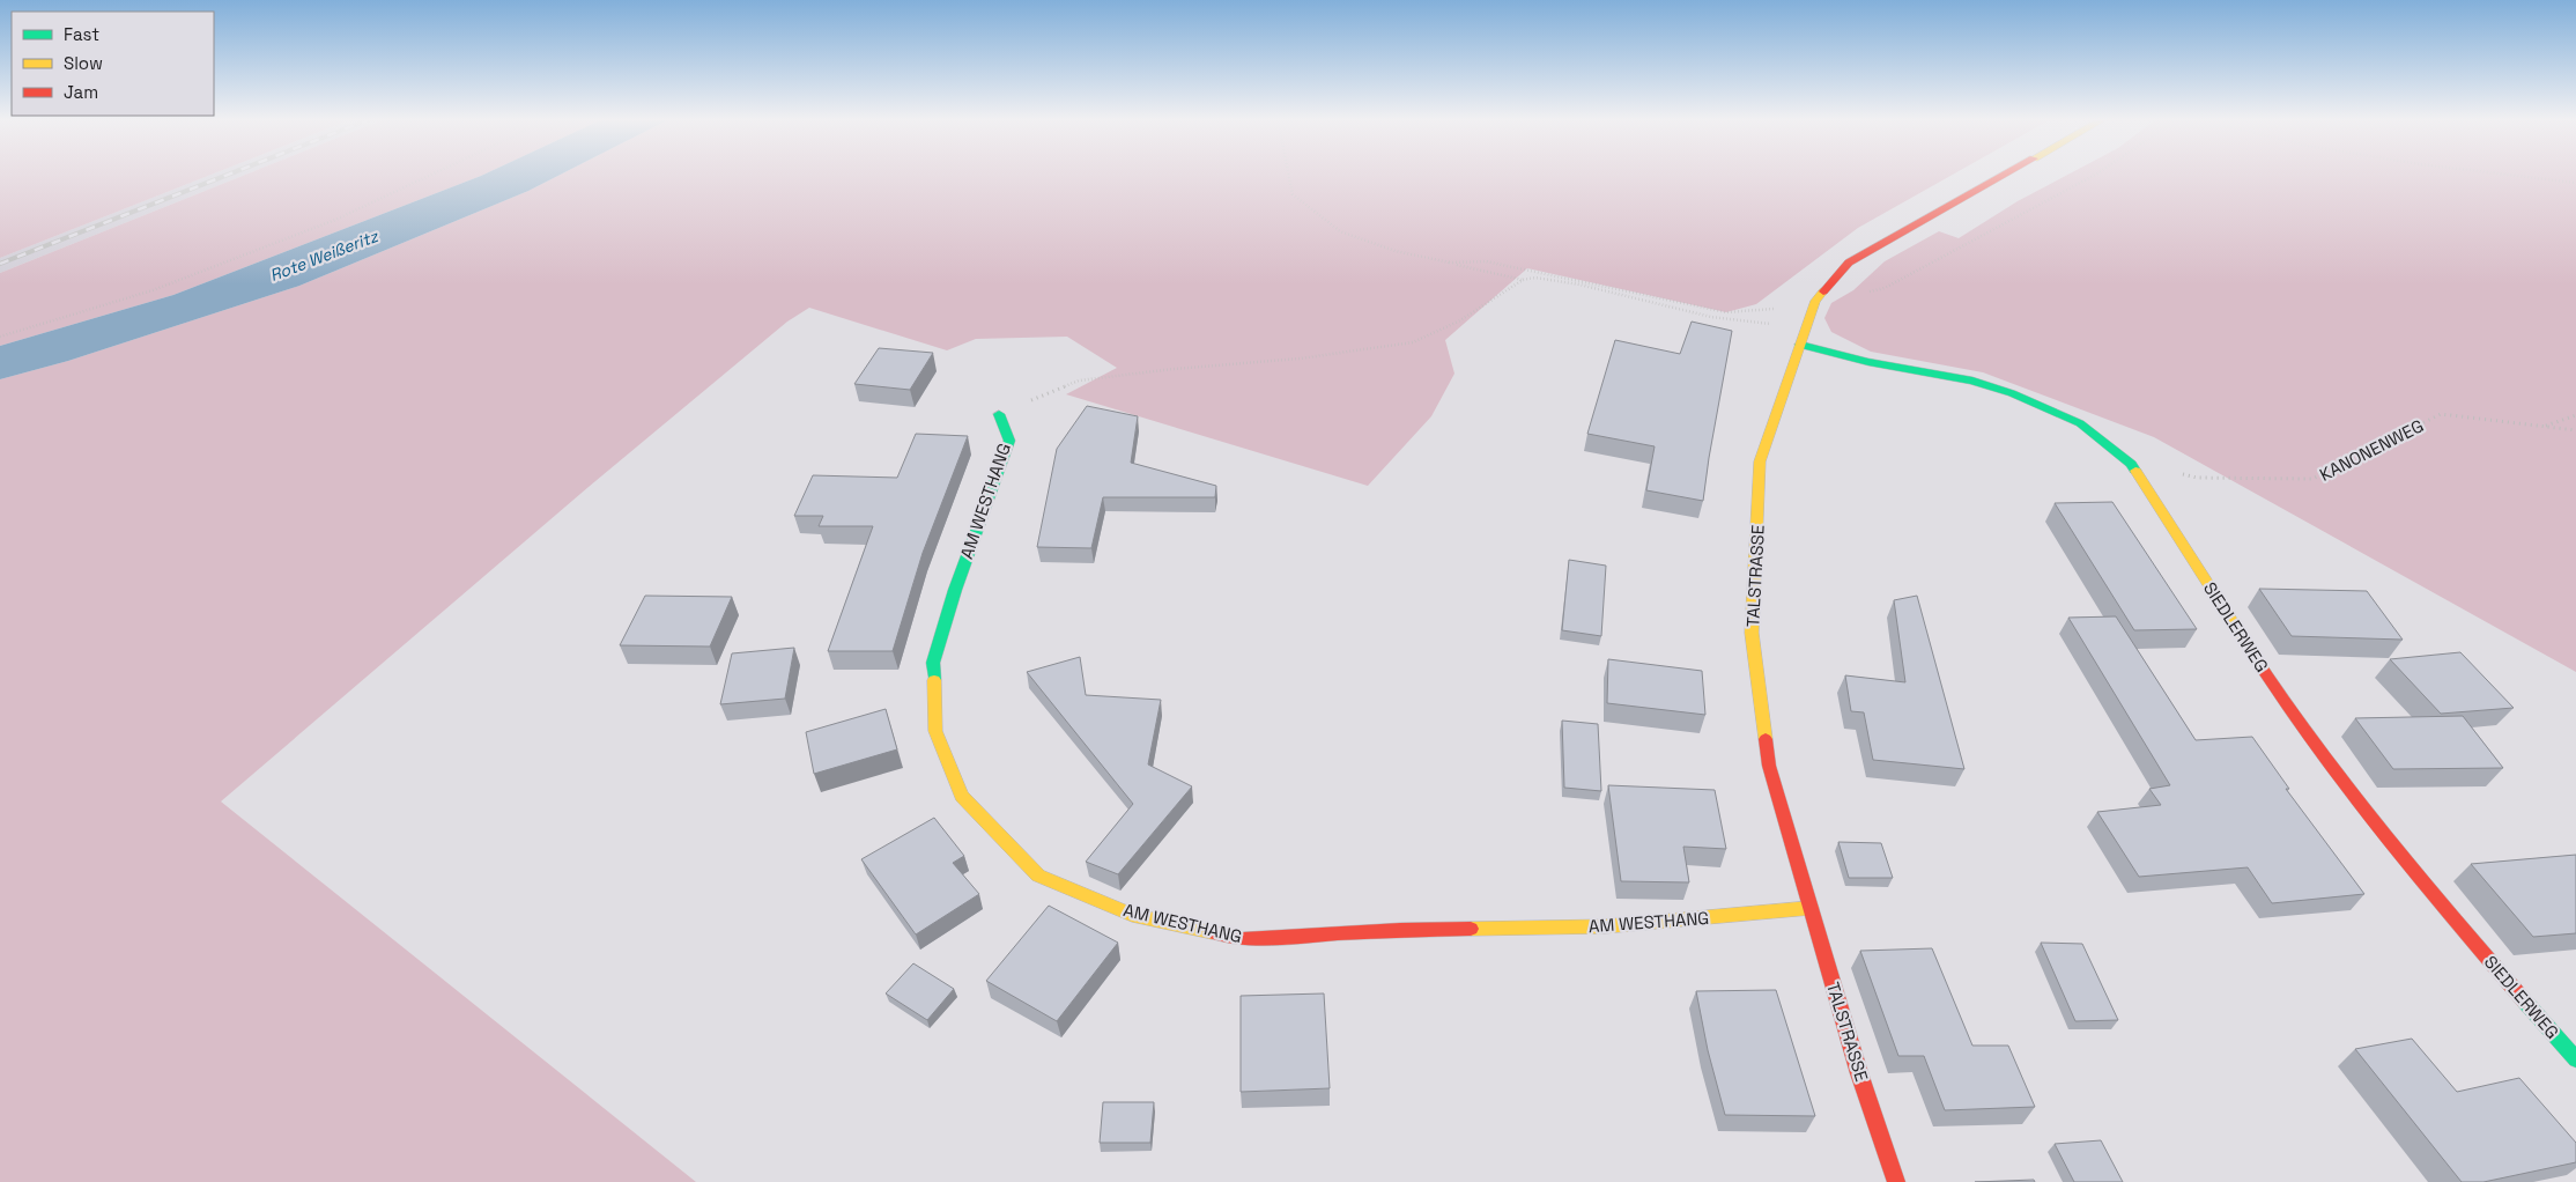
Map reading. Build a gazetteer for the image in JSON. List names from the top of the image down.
{
  "streets": {
    "street": ["AM WESTHANG", "TALSTRASSE", "SIEDLERWEG"],
    "path": ["KANONENWEG"]
  },
  "crossings": [
    ["KANONENWEG", "SIEDLERWEG"],
    ["AM WESTHANG", "TALSTRASSE"],
    ["TALSTRASSE", "SIEDLERWEG"]
  ],
  "water": ["Rote Weißeritz"],
  "legend": ["Fast", "Slow", "Jam"]
}
